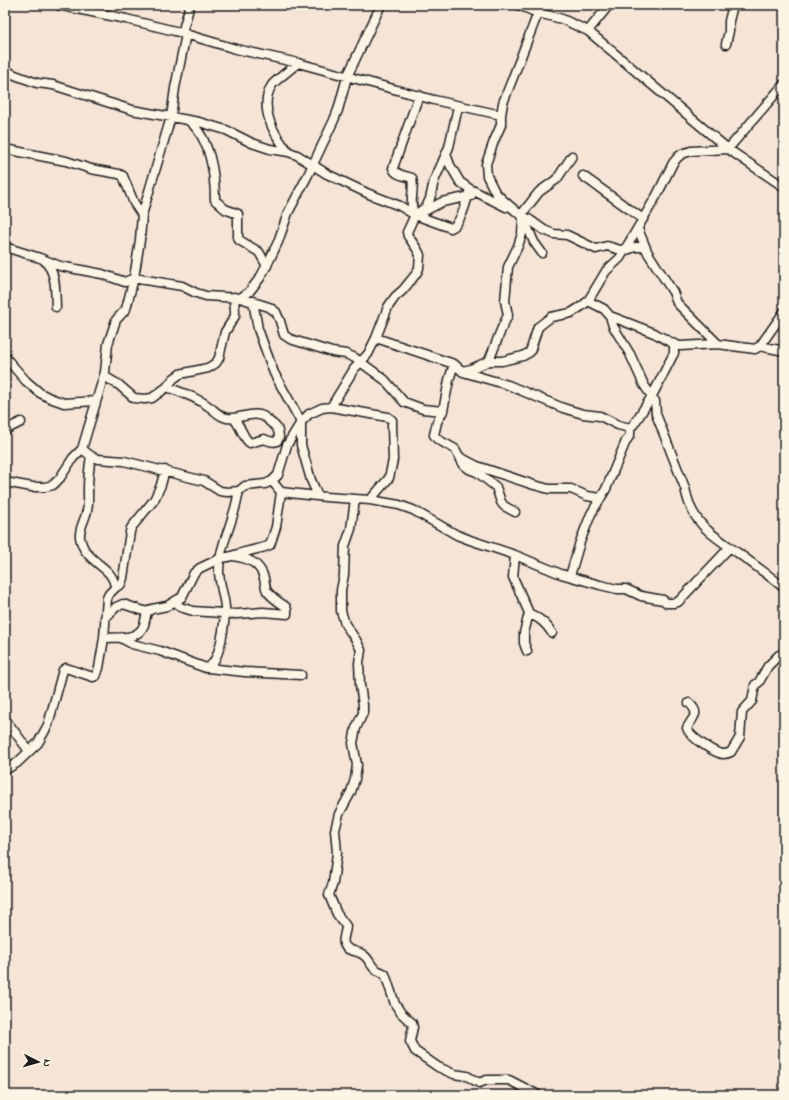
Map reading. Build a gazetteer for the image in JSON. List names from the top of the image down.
{
  "north": "right"
}
